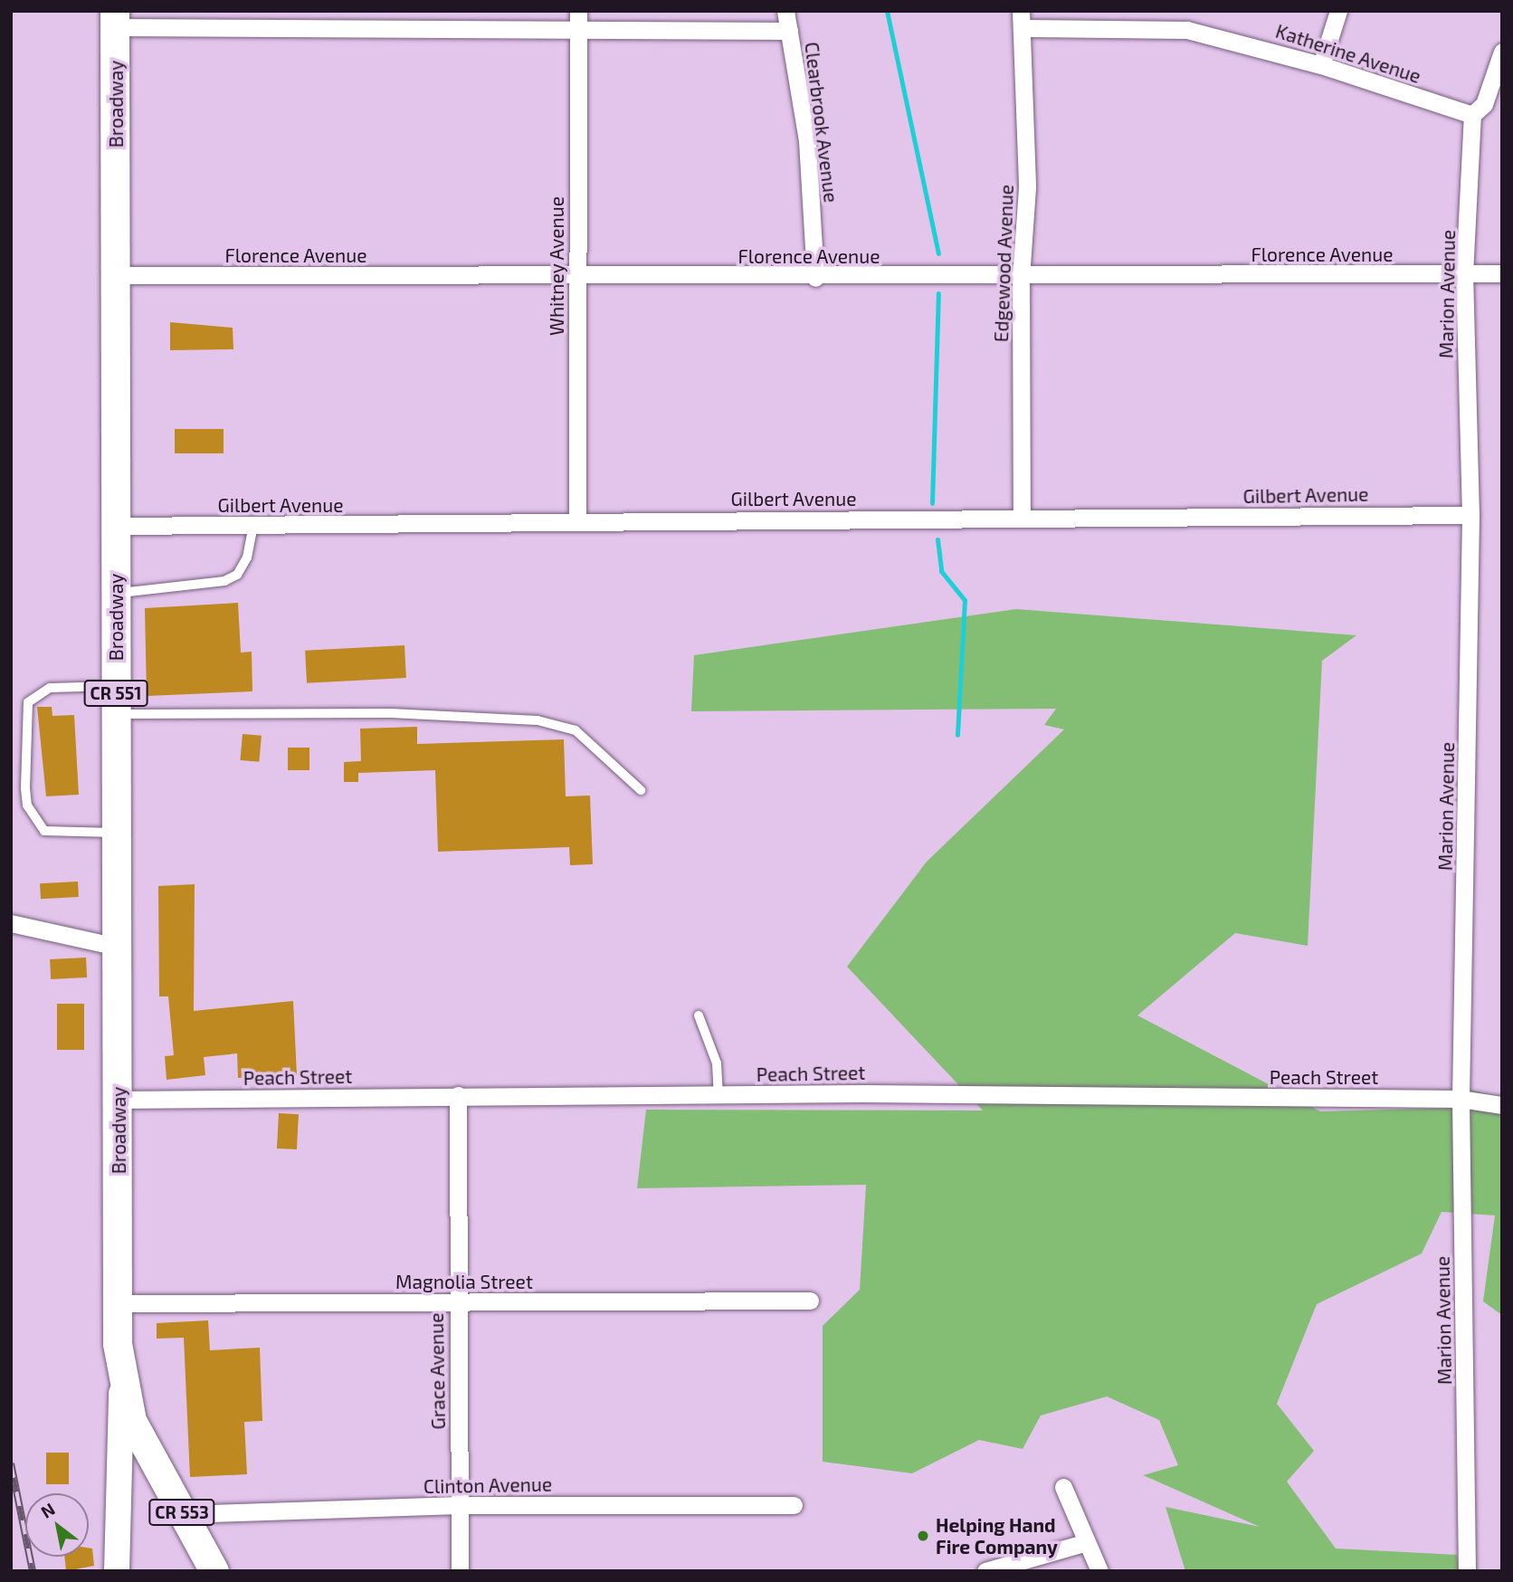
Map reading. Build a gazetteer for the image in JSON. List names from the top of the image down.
{
  "streets": {
    "main road": ["Broadway", "CR 551", "CR 553"],
    "street": [
      "Katherine Avenue",
      "Clearbrook Avenue",
      "Florence Avenue",
      "Edgewood Avenue",
      "Whitney Avenue",
      "Marion Avenue",
      "Gilbert Avenue",
      "Peach Street",
      "Magnolia Street",
      "Grace Avenue",
      "Clinton Avenue"
    ]
  },
  "crossings": [
    ["Katherine Avenue", "Edgewood Avenue"],
    ["Katherine Avenue", "Marion Avenue"],
    ["Broadway", "Florence Avenue"],
    ["Broadway", "Gilbert Avenue"],
    ["Broadway", "CR 551"],
    ["Broadway", "Peach Street"],
    ["Broadway", "Magnolia Street"],
    ["Broadway", "CR 553"],
    ["Clearbrook Avenue", "Florence Avenue"],
    ["Florence Avenue", "Edgewood Avenue"],
    ["Florence Avenue", "Whitney Avenue"],
    ["Florence Avenue", "Marion Avenue"],
    ["Edgewood Avenue", "Gilbert Avenue"],
    ["Whitney Avenue", "Gilbert Avenue"],
    ["Marion Avenue", "Gilbert Avenue"],
    ["Marion Avenue", "Peach Street"],
    ["CR 551", "CR 553"],
    ["Peach Street", "Grace Avenue"],
    ["Magnolia Street", "Grace Avenue"],
    ["Grace Avenue", "Clinton Avenue"],
    ["Clinton Avenue", "CR 553"]
  ],
  "places": ["Helping Hand Fire Company"],
  "north": "top left"
}
